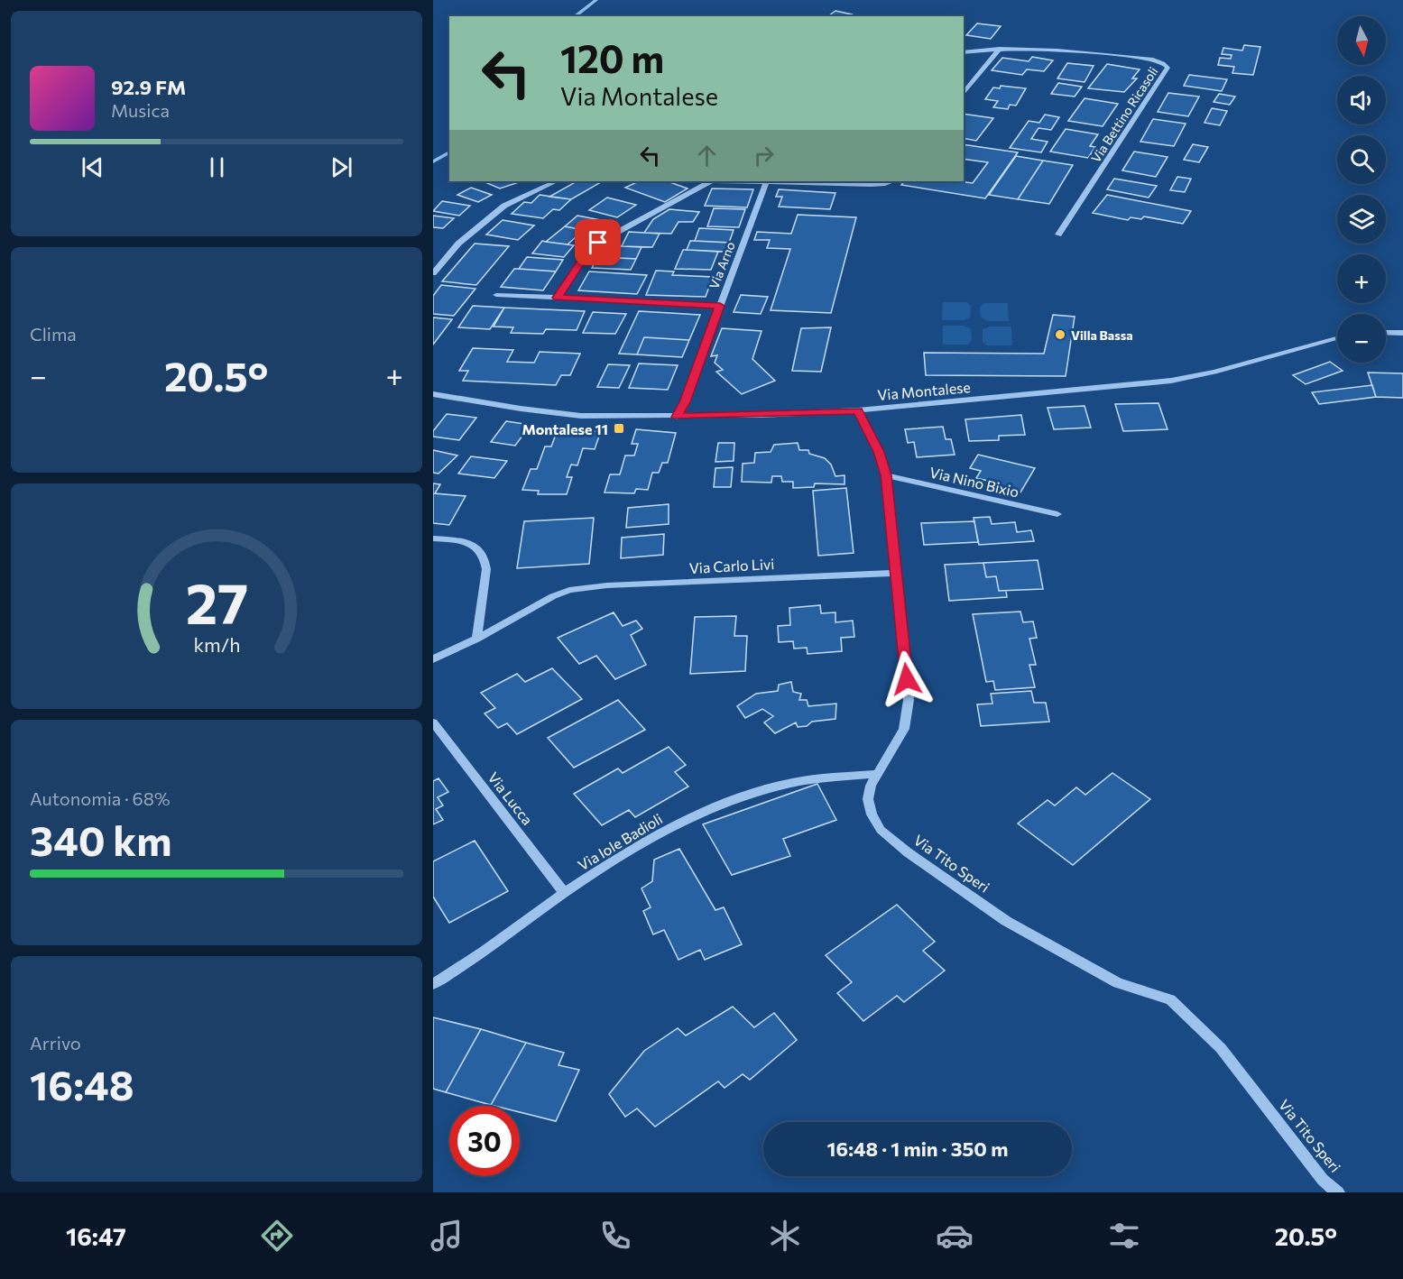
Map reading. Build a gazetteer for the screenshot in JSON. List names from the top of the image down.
{
  "streets": {
    "street": [
      "Via Bettino Ricasoli",
      "Via Arno",
      "Via Montalese",
      "Via Nino Bixio",
      "Via Carlo Livi",
      "Via Lucca",
      "Via Iole Badioli",
      "Via Tito Speri"
    ]
  },
  "crossings": [
    ["Via Arno", "Via Montalese"],
    ["Via Montalese", "Via Tito Speri"],
    ["Via Nino Bixio", "Via Tito Speri"],
    ["Via Carlo Livi", "Via Tito Speri"],
    ["Via Lucca", "Via Iole Badioli"],
    ["Via Iole Badioli", "Via Tito Speri"]
  ],
  "places": {
    "other": ["Villa Bassa"],
    "transit": ["Montalese 11"]
  },
  "north": "bottom",
  "page": {
    "map_buttons": ["+", "−"],
    "turn": ["120 m", "Via Montalese"],
    "song": ["92.9 FM", "Musica"],
    "tile": [
      "Clima",
      ["Autonomia · 68%", "340 km"],
      ["Arrivo", "16:48"]
    ],
    "heat": ["−", "20.5°", "+"],
    "limit": "30",
    "trip": "16:48 · 1 min · 350 m",
    "tabs": ["16:47", "20.5°"],
    "gauge": ["27", "km/h"]
  }
}
